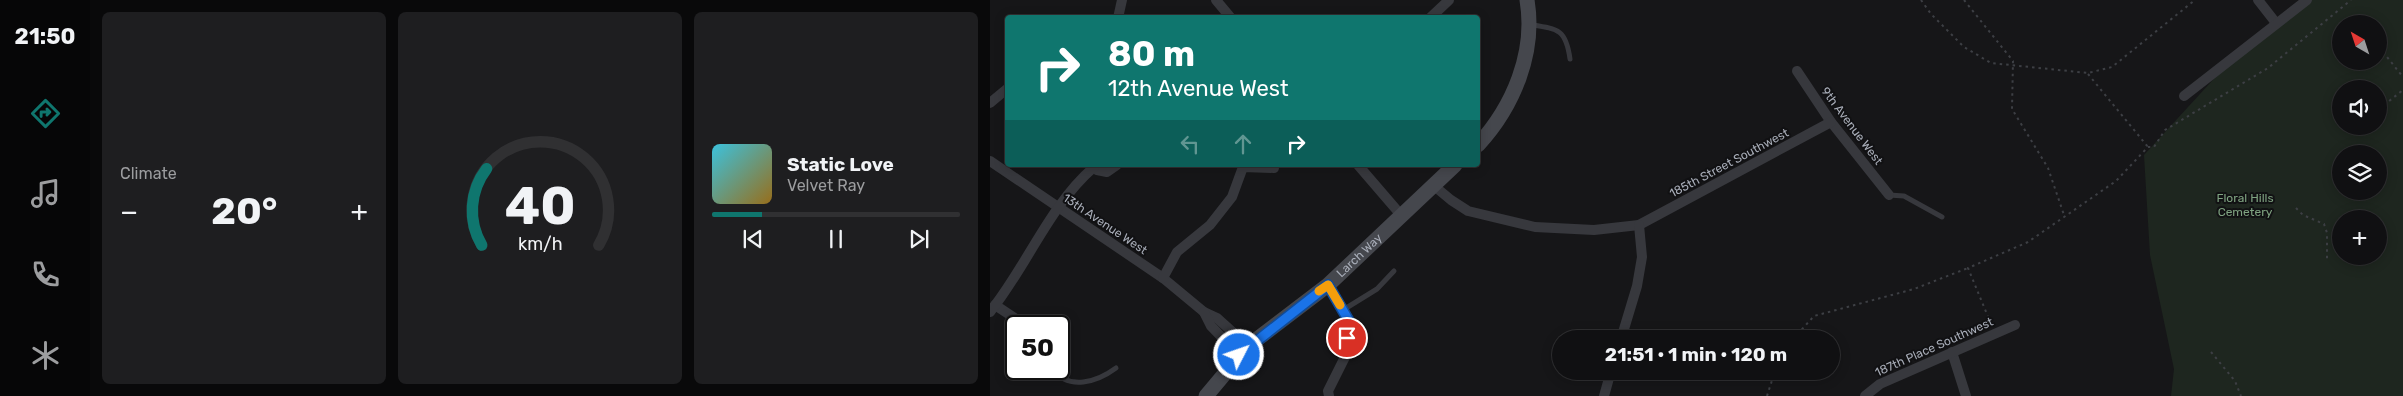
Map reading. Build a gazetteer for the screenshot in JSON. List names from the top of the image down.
{
  "streets": {
    "main road": ["Larch Way"],
    "street": [
      "9th Avenue West",
      "185th Street Southwest",
      "13th Avenue West",
      "187th Place Southwest"
    ]
  },
  "crossings": [
    ["9th Avenue West", "185th Street Southwest"],
    ["13th Avenue West", "Larch Way"]
  ],
  "parks": ["Floral Hills Cemetery"],
  "north": "top left",
  "page": {
    "tabs": "21:50",
    "tile": "Climate",
    "map_buttons": "+",
    "turn": ["80 m", "12th Avenue West"],
    "song": ["Static Love", "Velvet Ray"],
    "heat": ["−", "20°", "+"],
    "limit": "50",
    "trip": "21:51 · 1 min · 120 m",
    "gauge": ["40", "km/h"]
  }
}
